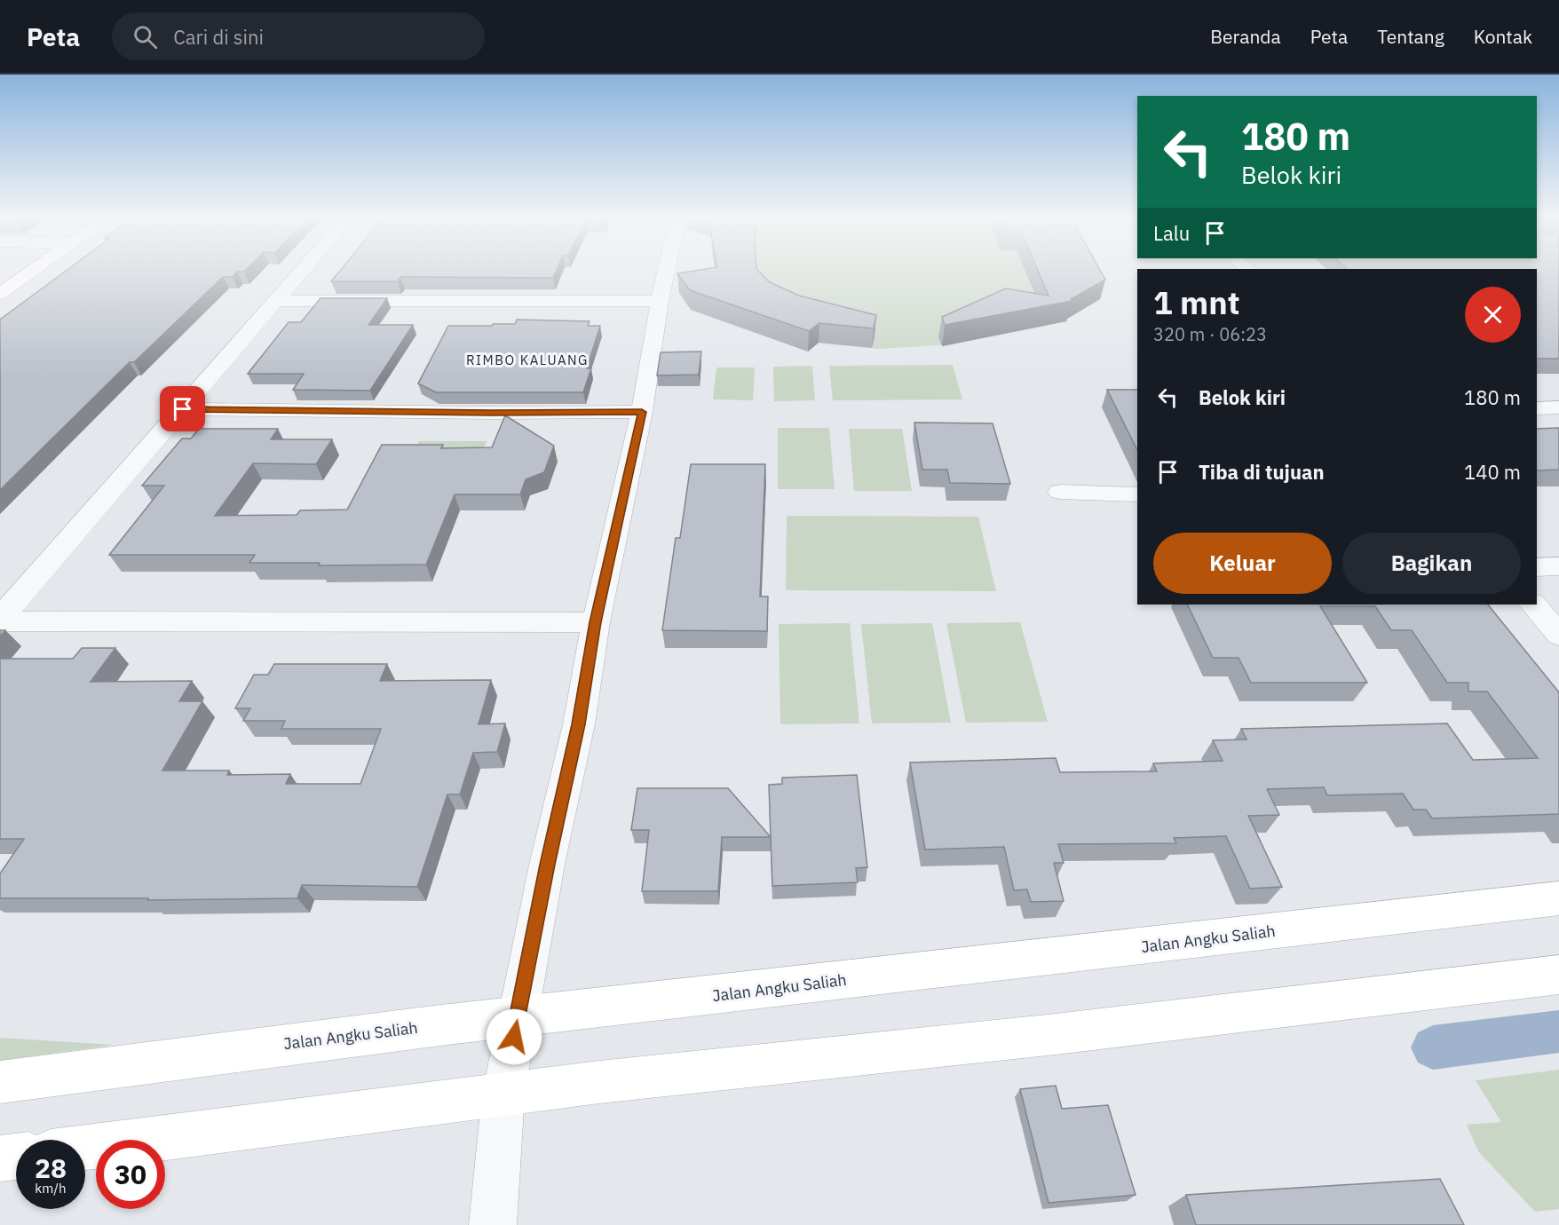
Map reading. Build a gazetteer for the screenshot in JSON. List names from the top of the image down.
{
  "streets": {
    "main road": ["Jalan Angku Saliah"]
  },
  "districts": ["RIMBO KALUANG"],
  "page": {
    "header": "Peta",
    "search": "Cari di sini",
    "nav": [
      "Beranda",
      "Peta",
      "Tentang",
      "Kontak"
    ],
    "turn": ["180 m", "Belok kiri"],
    "then": "Lalu",
    "heading": ["1 mnt", "320 m · 06:23"],
    "list": [
      {
        "name": "Belok kiri",
        "value": "180 m"
      },
      {
        "name": "Tiba di tujuan",
        "value": "140 m"
      }
    ],
    "buttons": ["Keluar", "Bagikan"],
    "speed": "28 km/h",
    "limit": "30"
  }
}
